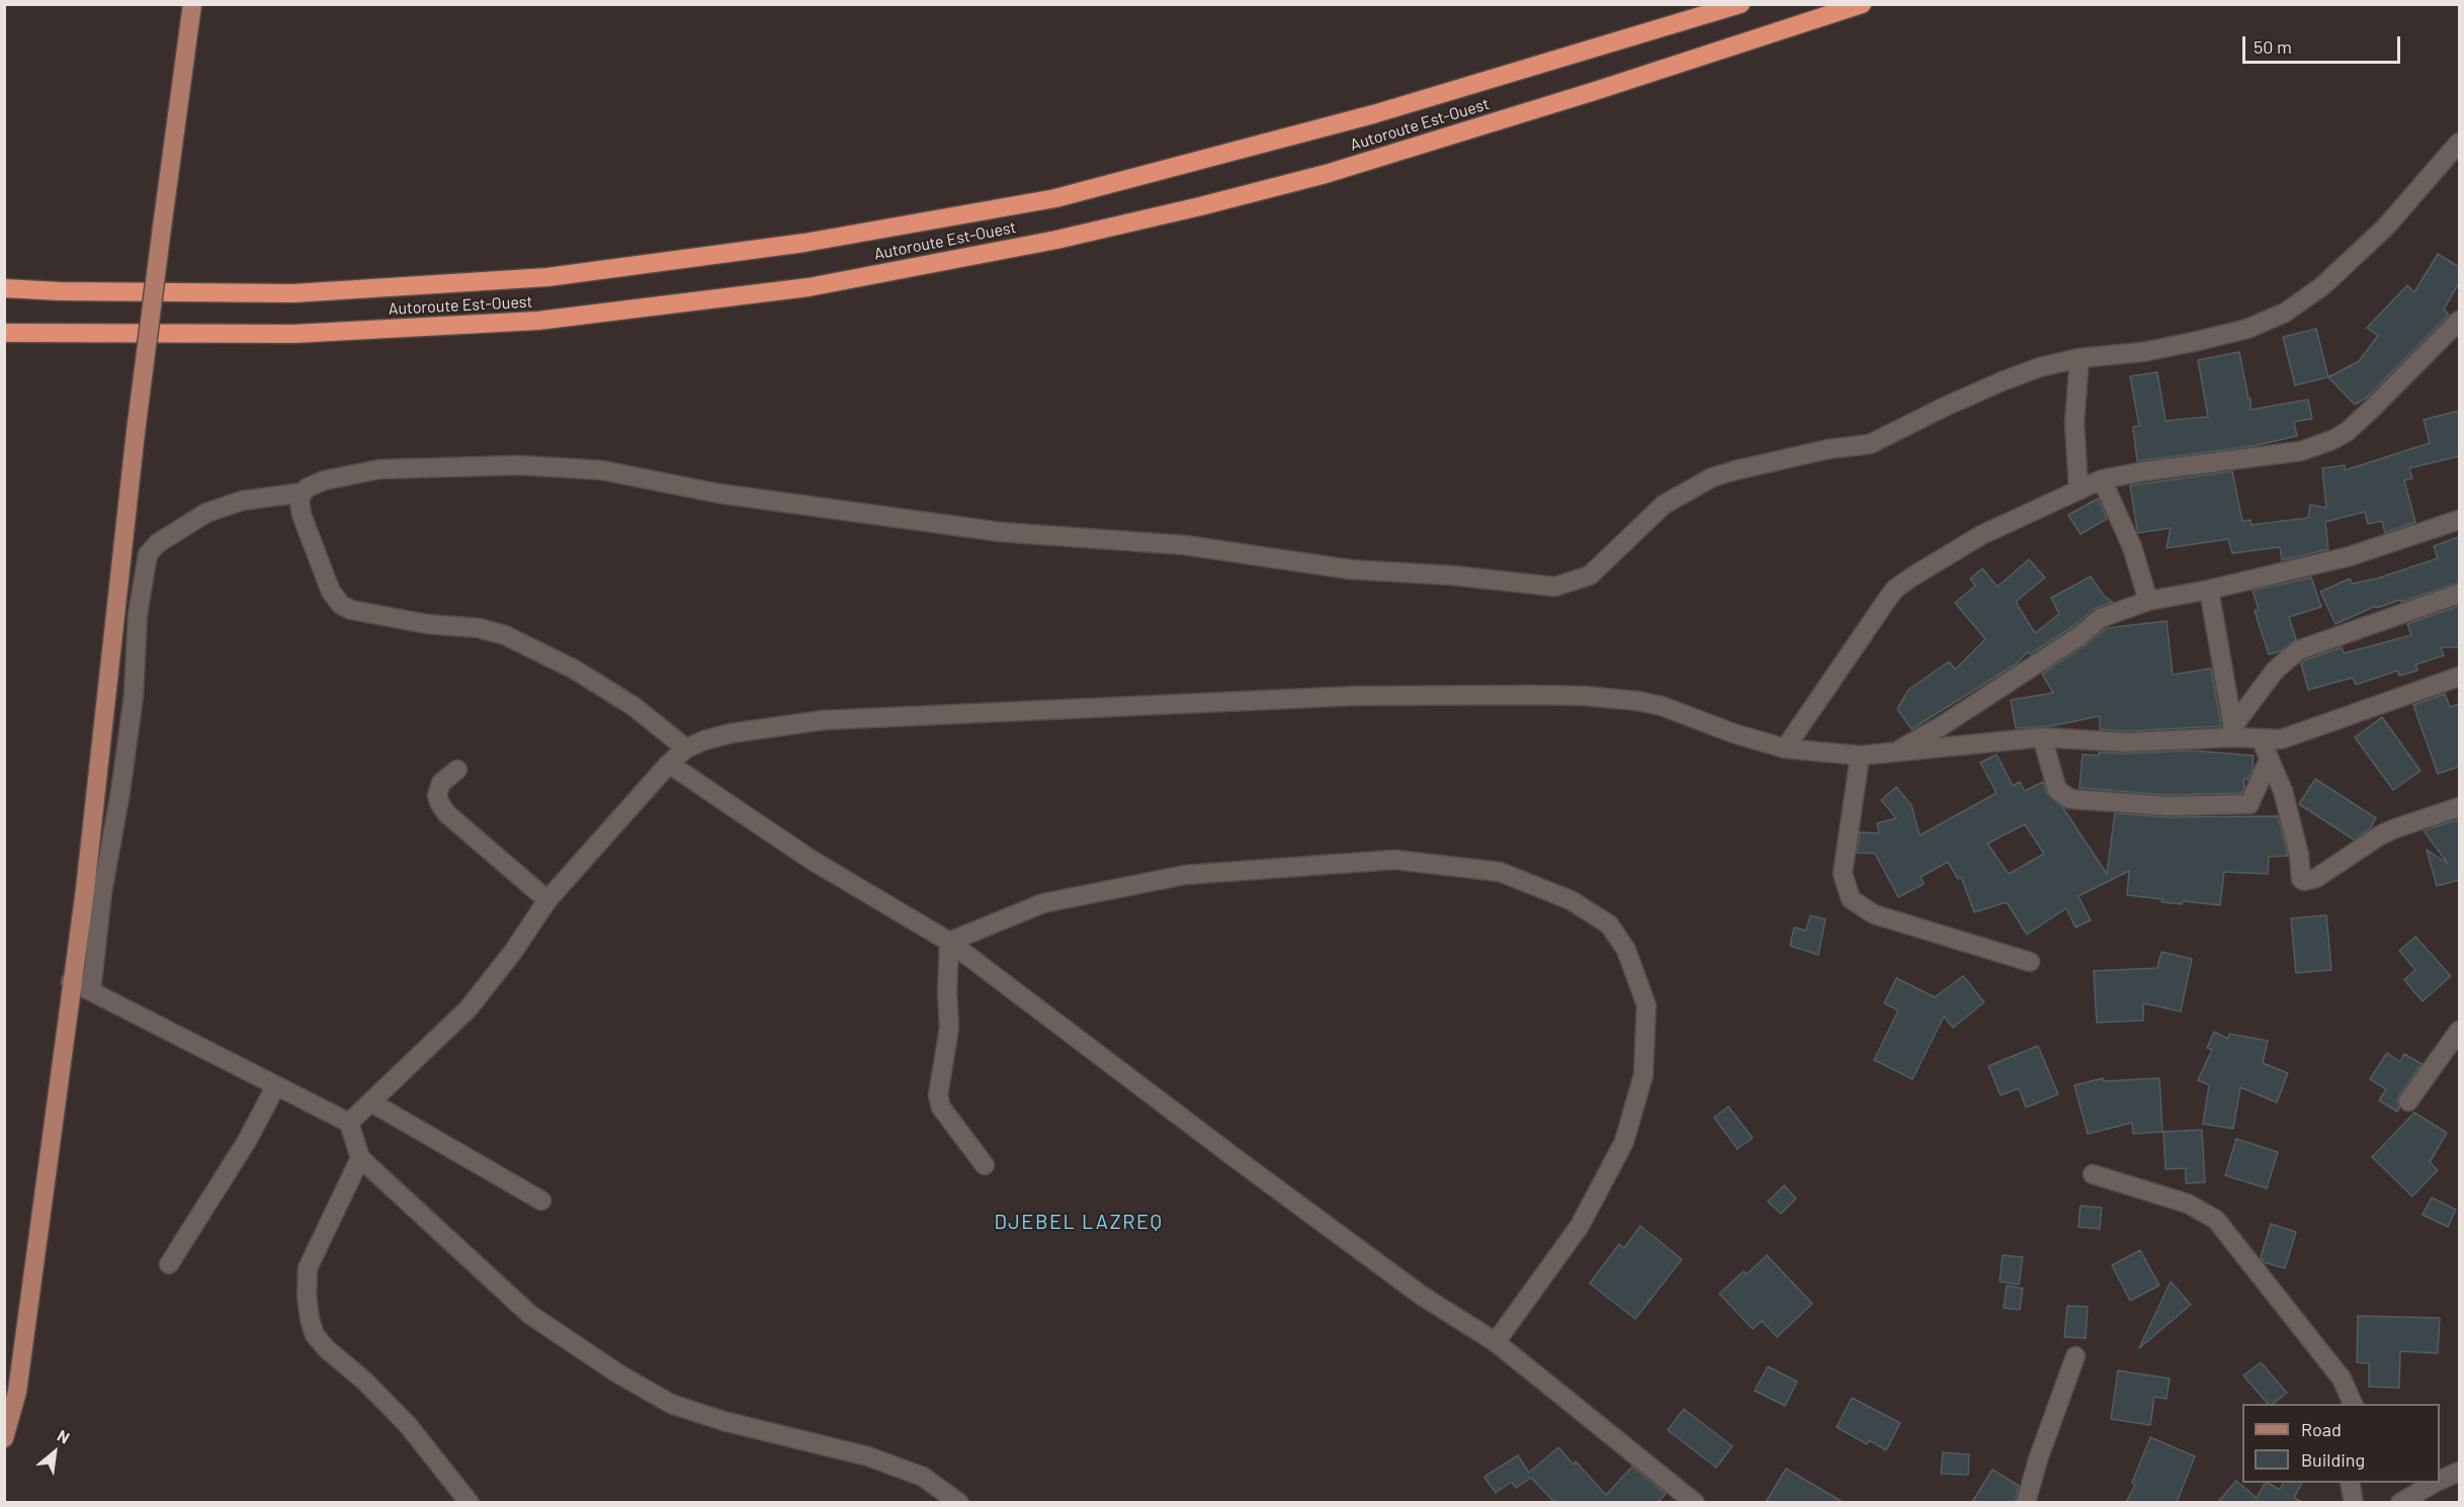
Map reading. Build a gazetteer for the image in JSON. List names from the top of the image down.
{
  "streets": {
    "highway": ["Autoroute Est-Ouest"]
  },
  "districts": ["DJEBEL LAZREQ"],
  "legend": ["Road", "Building"],
  "scale_bar": "50 m",
  "north": "top right"
}
